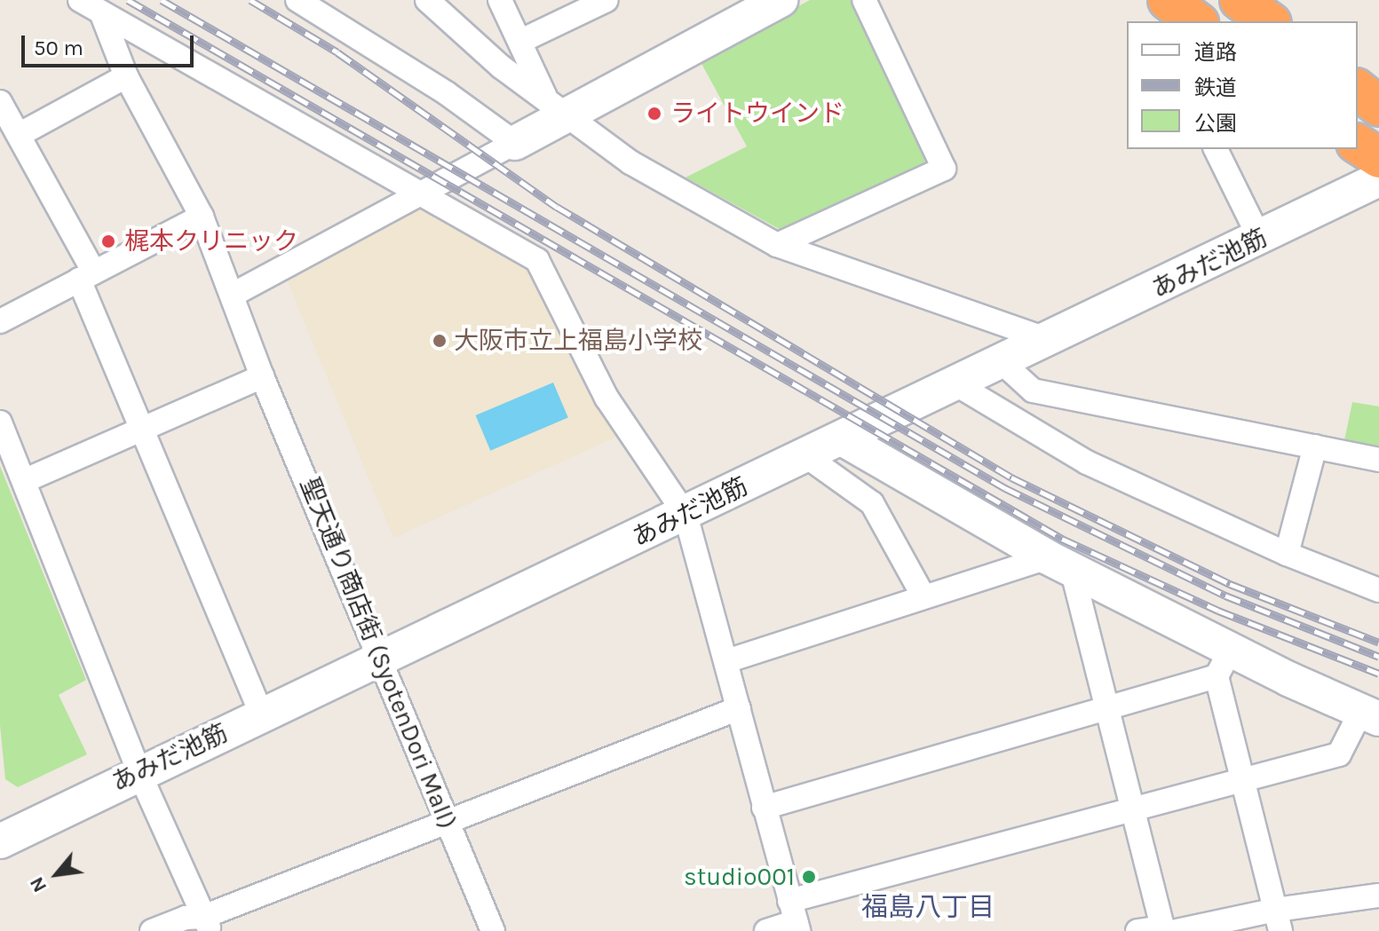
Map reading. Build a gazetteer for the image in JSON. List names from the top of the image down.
{
  "streets": {
    "street": ["あみだ池筋", "聖天通り商店街 (SyotenDori Mall)"]
  },
  "crossings": [
    ["あみだ池筋", "聖天通り商店街 (SyotenDori Mall)"]
  ],
  "districts": ["福島八丁目"],
  "places": [
    "ライトウインド",
    "梶本クリニック",
    "大阪市立上福島小学校",
    "studio001"
  ],
  "legend": ["道路", "鉄道", "公園"],
  "scale_bar": "50 m",
  "north": "bottom left"
}
